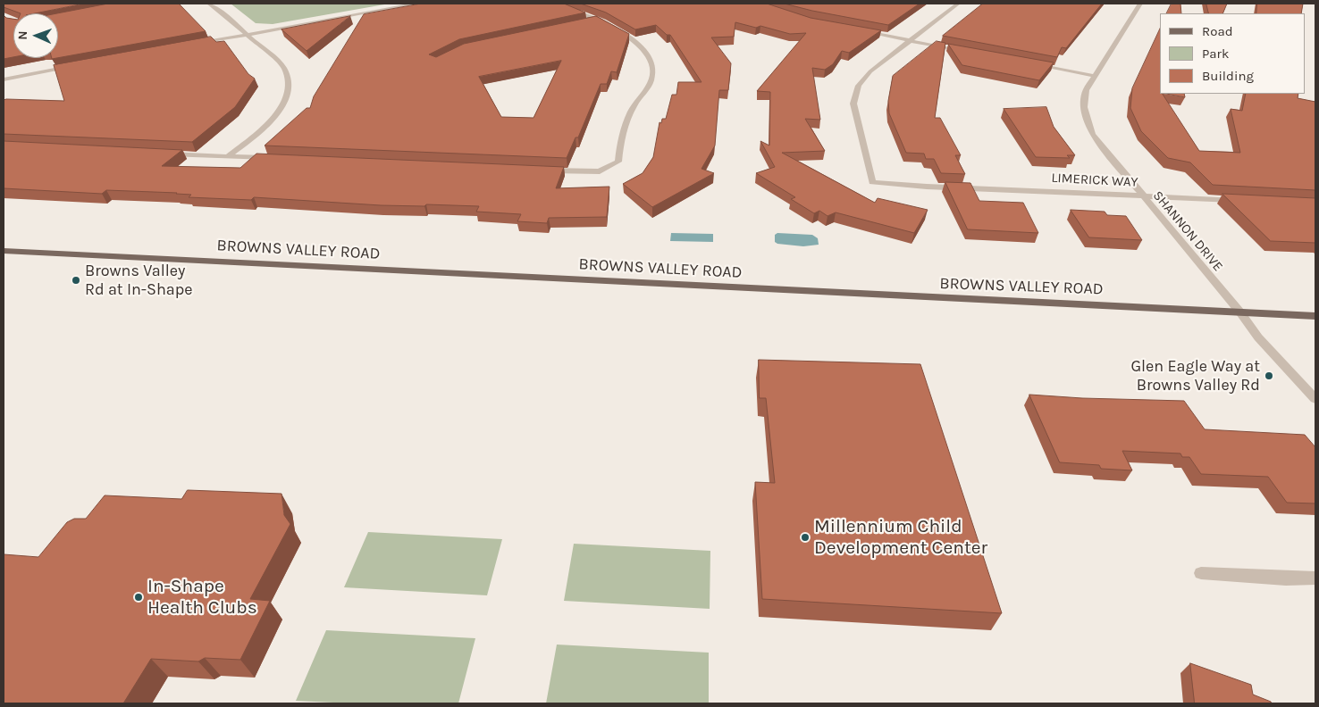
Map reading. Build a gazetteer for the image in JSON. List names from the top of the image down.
{
  "streets": {
    "main road": ["BROWNS VALLEY ROAD"],
    "street": ["LIMERICK WAY", "SHANNON DRIVE"]
  },
  "crossings": [
    ["LIMERICK WAY", "SHANNON DRIVE"],
    ["SHANNON DRIVE", "BROWNS VALLEY ROAD"]
  ],
  "places": [
    "Browns Valley Rd at In-Shape",
    "Glen Eagle Way at Browns Valley Rd",
    "Millennium Child Development Center",
    "In-Shape Health Clubs"
  ],
  "legend": ["Road", "Park", "Building"],
  "north": "left"
}
